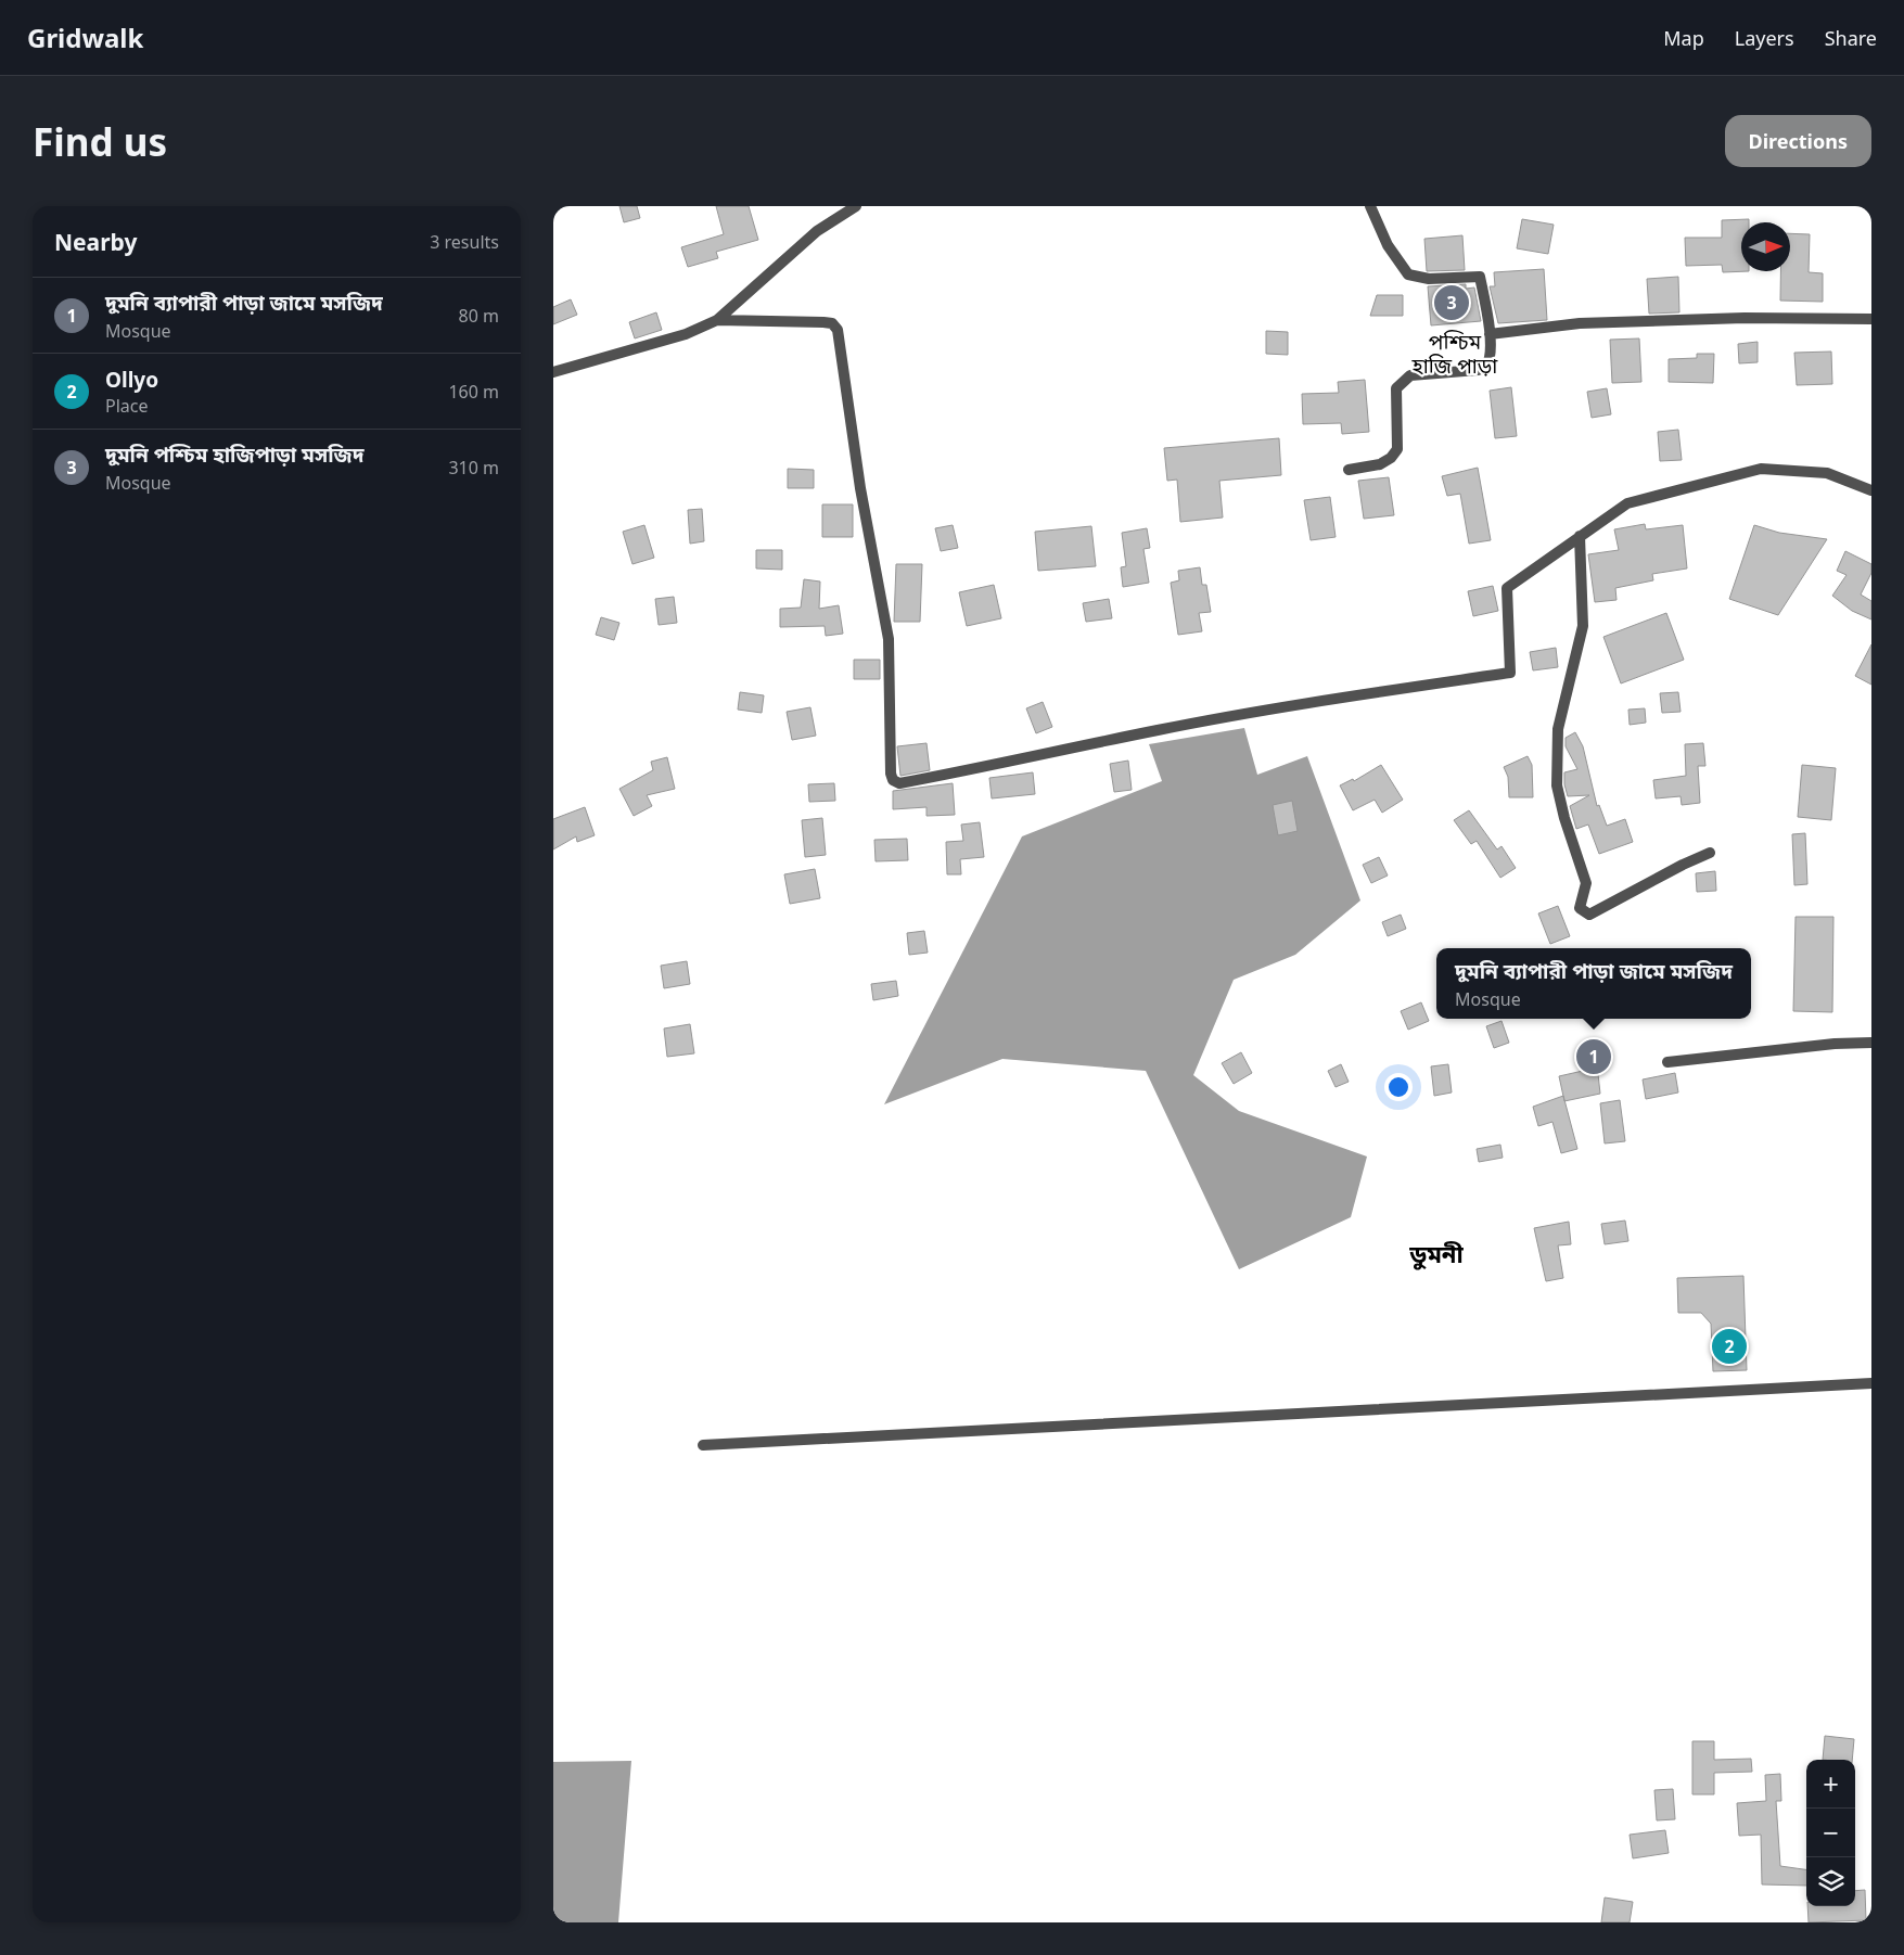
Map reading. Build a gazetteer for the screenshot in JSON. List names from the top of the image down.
{
  "districts": ["পশ্চিম হাজি পাড়া", "ডুমনী"],
  "north": "right",
  "page": {
    "header": "Gridwalk",
    "nav": ["Map", "Layers", "Share"],
    "buttons": "Directions",
    "title": "Find us",
    "heading": ["Nearby", "3 results"],
    "list": [
      {
        "mark": "1",
        "name": "দুমনি ব্যাপারী পাড়া জামে মসজিদ",
        "note": "Mosque",
        "value": "80 m"
      },
      {
        "mark": "2",
        "name": "Ollyo",
        "note": "Place",
        "value": "160 m"
      },
      {
        "mark": "3",
        "name": "দুমনি পশ্চিম হাজিপাড়া মসজিদ",
        "note": "Mosque",
        "value": "310 m"
      }
    ],
    "pins": ["3", "1", "2"],
    "popup": ["দুমনি ব্যাপারী পাড়া জামে মসজিদ", "Mosque"],
    "map_buttons": ["+", "−"]
  }
}
